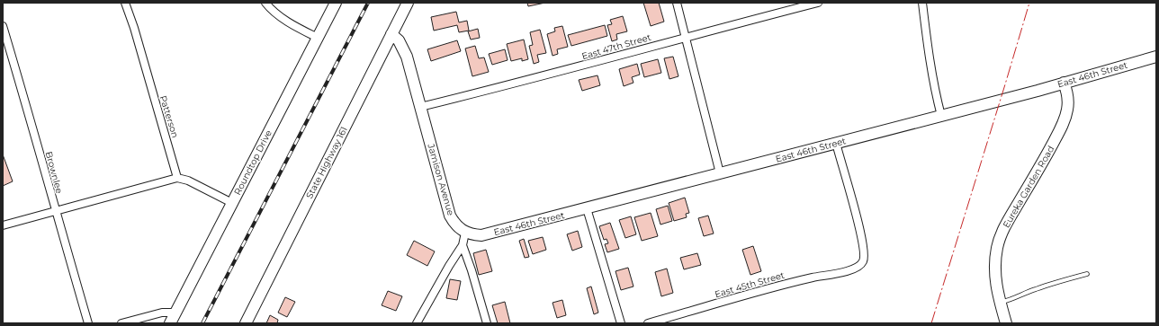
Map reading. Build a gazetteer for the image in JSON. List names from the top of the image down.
{
  "streets": {
    "street": [
      "East 47th Street",
      "East 46th Street",
      "Patterson",
      "Roundtop Drive",
      "State Highway 161",
      "Brownlee",
      "Jamison Avenue",
      "Eureka Garden Road",
      "East 45th Street"
    ]
  },
  "crossings": [
    ["East 47th Street", "Jamison Avenue"],
    ["East 46th Street", "Jamison Avenue"],
    ["East 46th Street", "Eureka Garden Road"],
    ["East 46th Street", "East 45th Street"],
    ["State Highway 161", "Jamison Avenue"]
  ]
}
